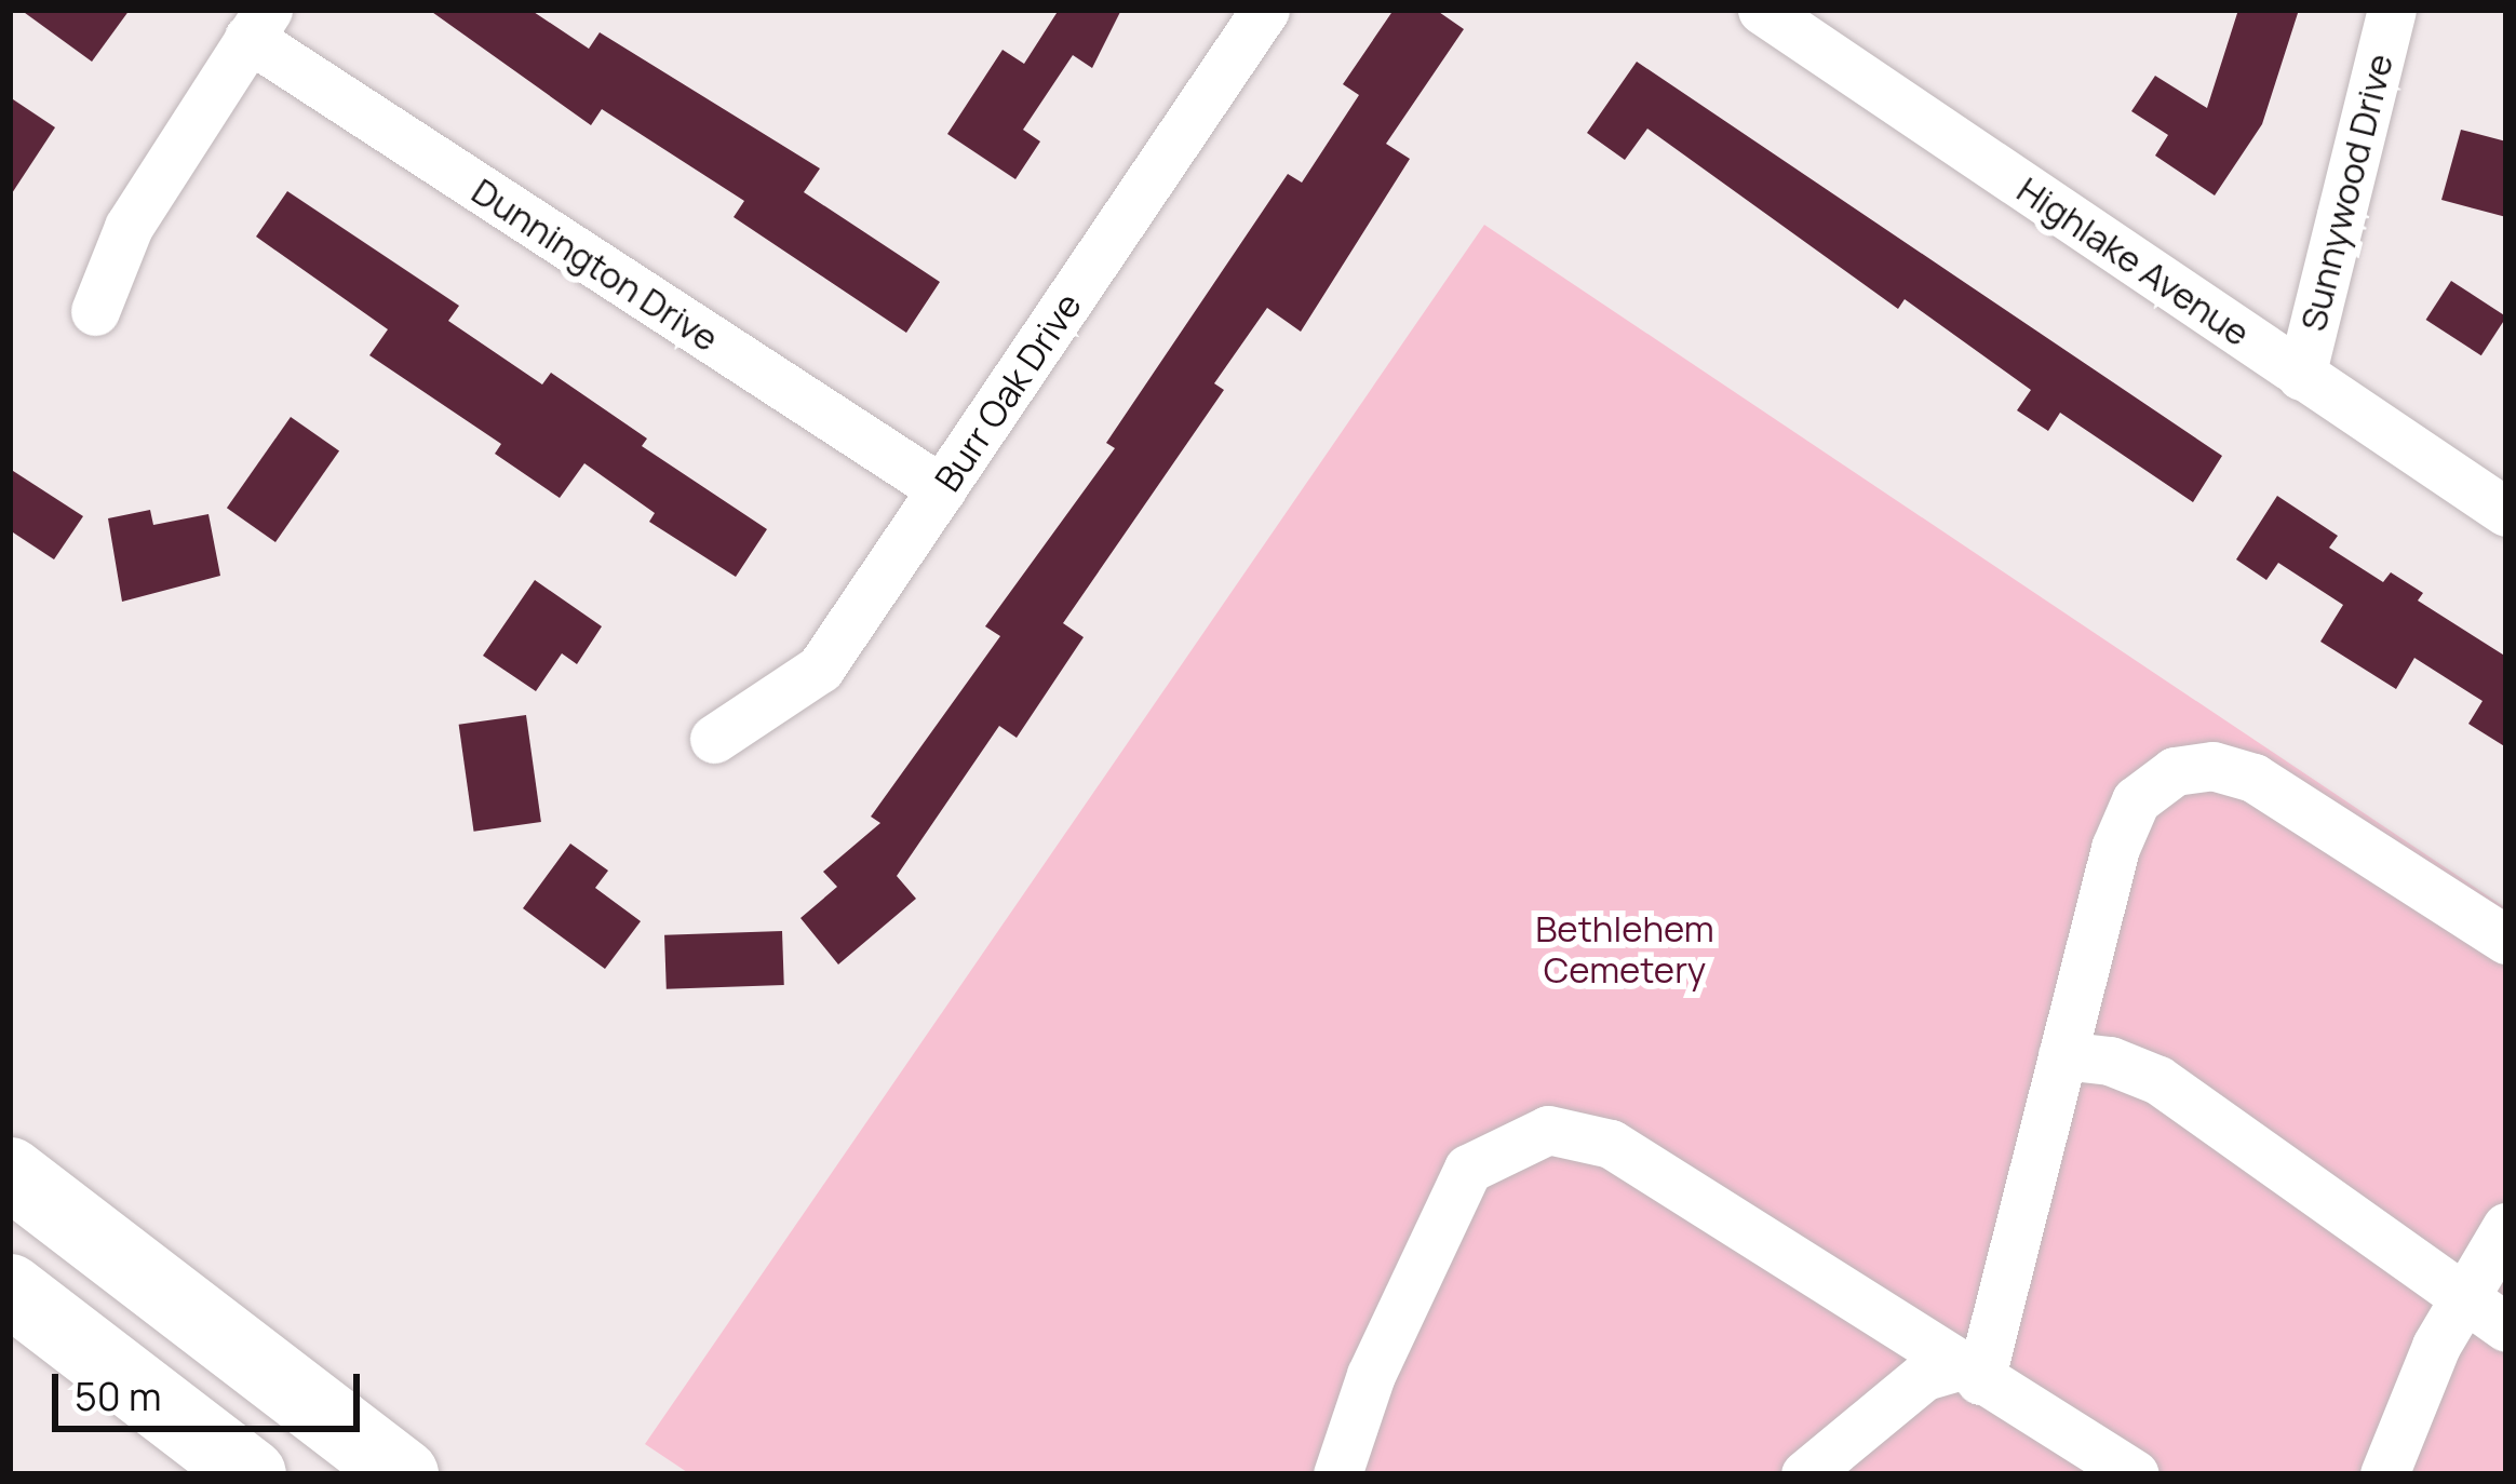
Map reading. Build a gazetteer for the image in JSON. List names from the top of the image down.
{
  "streets": {
    "street": [
      "Sunnywood Drive",
      "Highlake Avenue",
      "Dunnington Drive",
      "Burr Oak Drive"
    ]
  },
  "crossings": [
    ["Sunnywood Drive", "Highlake Avenue"],
    ["Dunnington Drive", "Burr Oak Drive"]
  ],
  "parks": ["Bethlehem Cemetery"],
  "scale_bar": "50 m"
}
